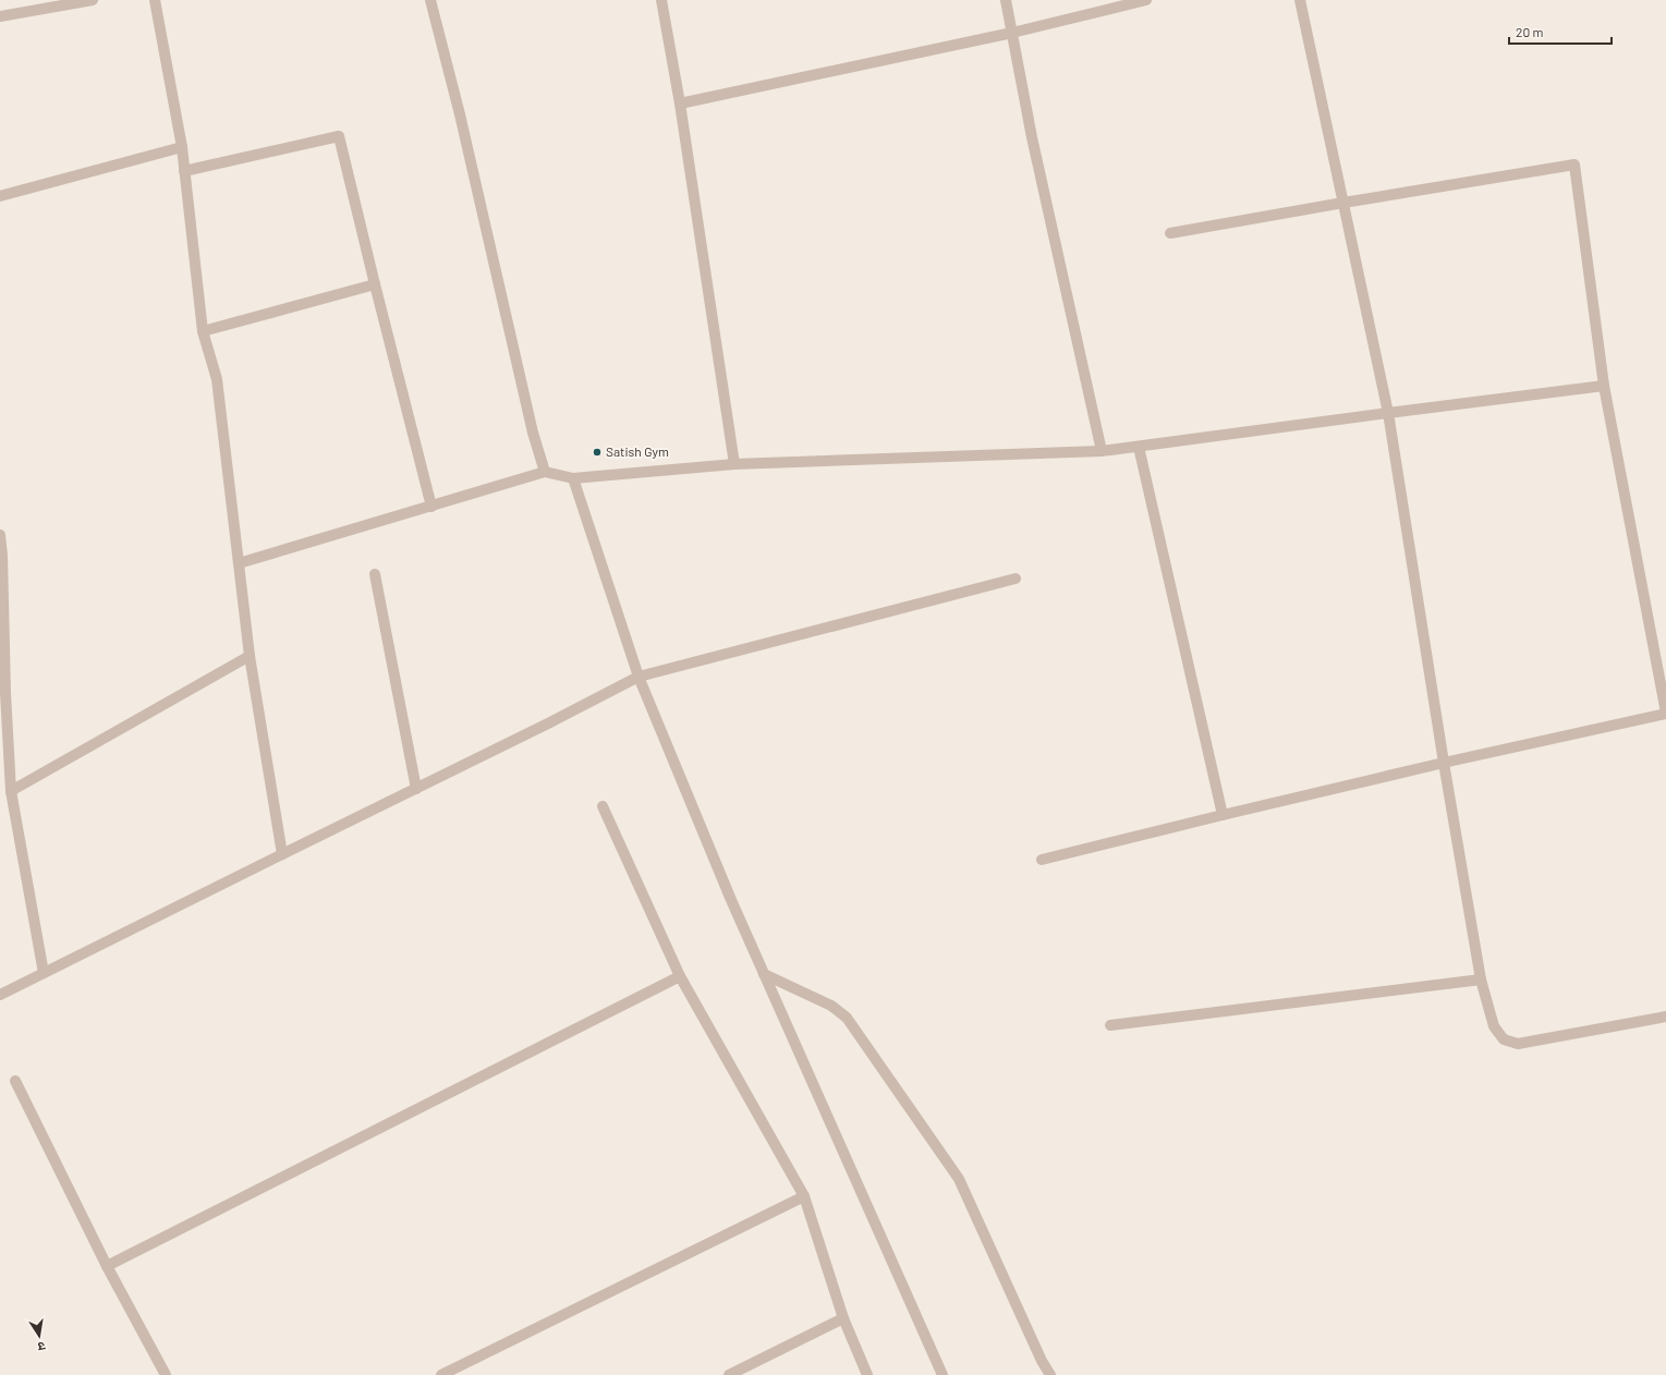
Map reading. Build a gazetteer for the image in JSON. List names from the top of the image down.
{
  "places": ["Satish Gym"],
  "scale_bar": "20 m",
  "north": "bottom"
}
